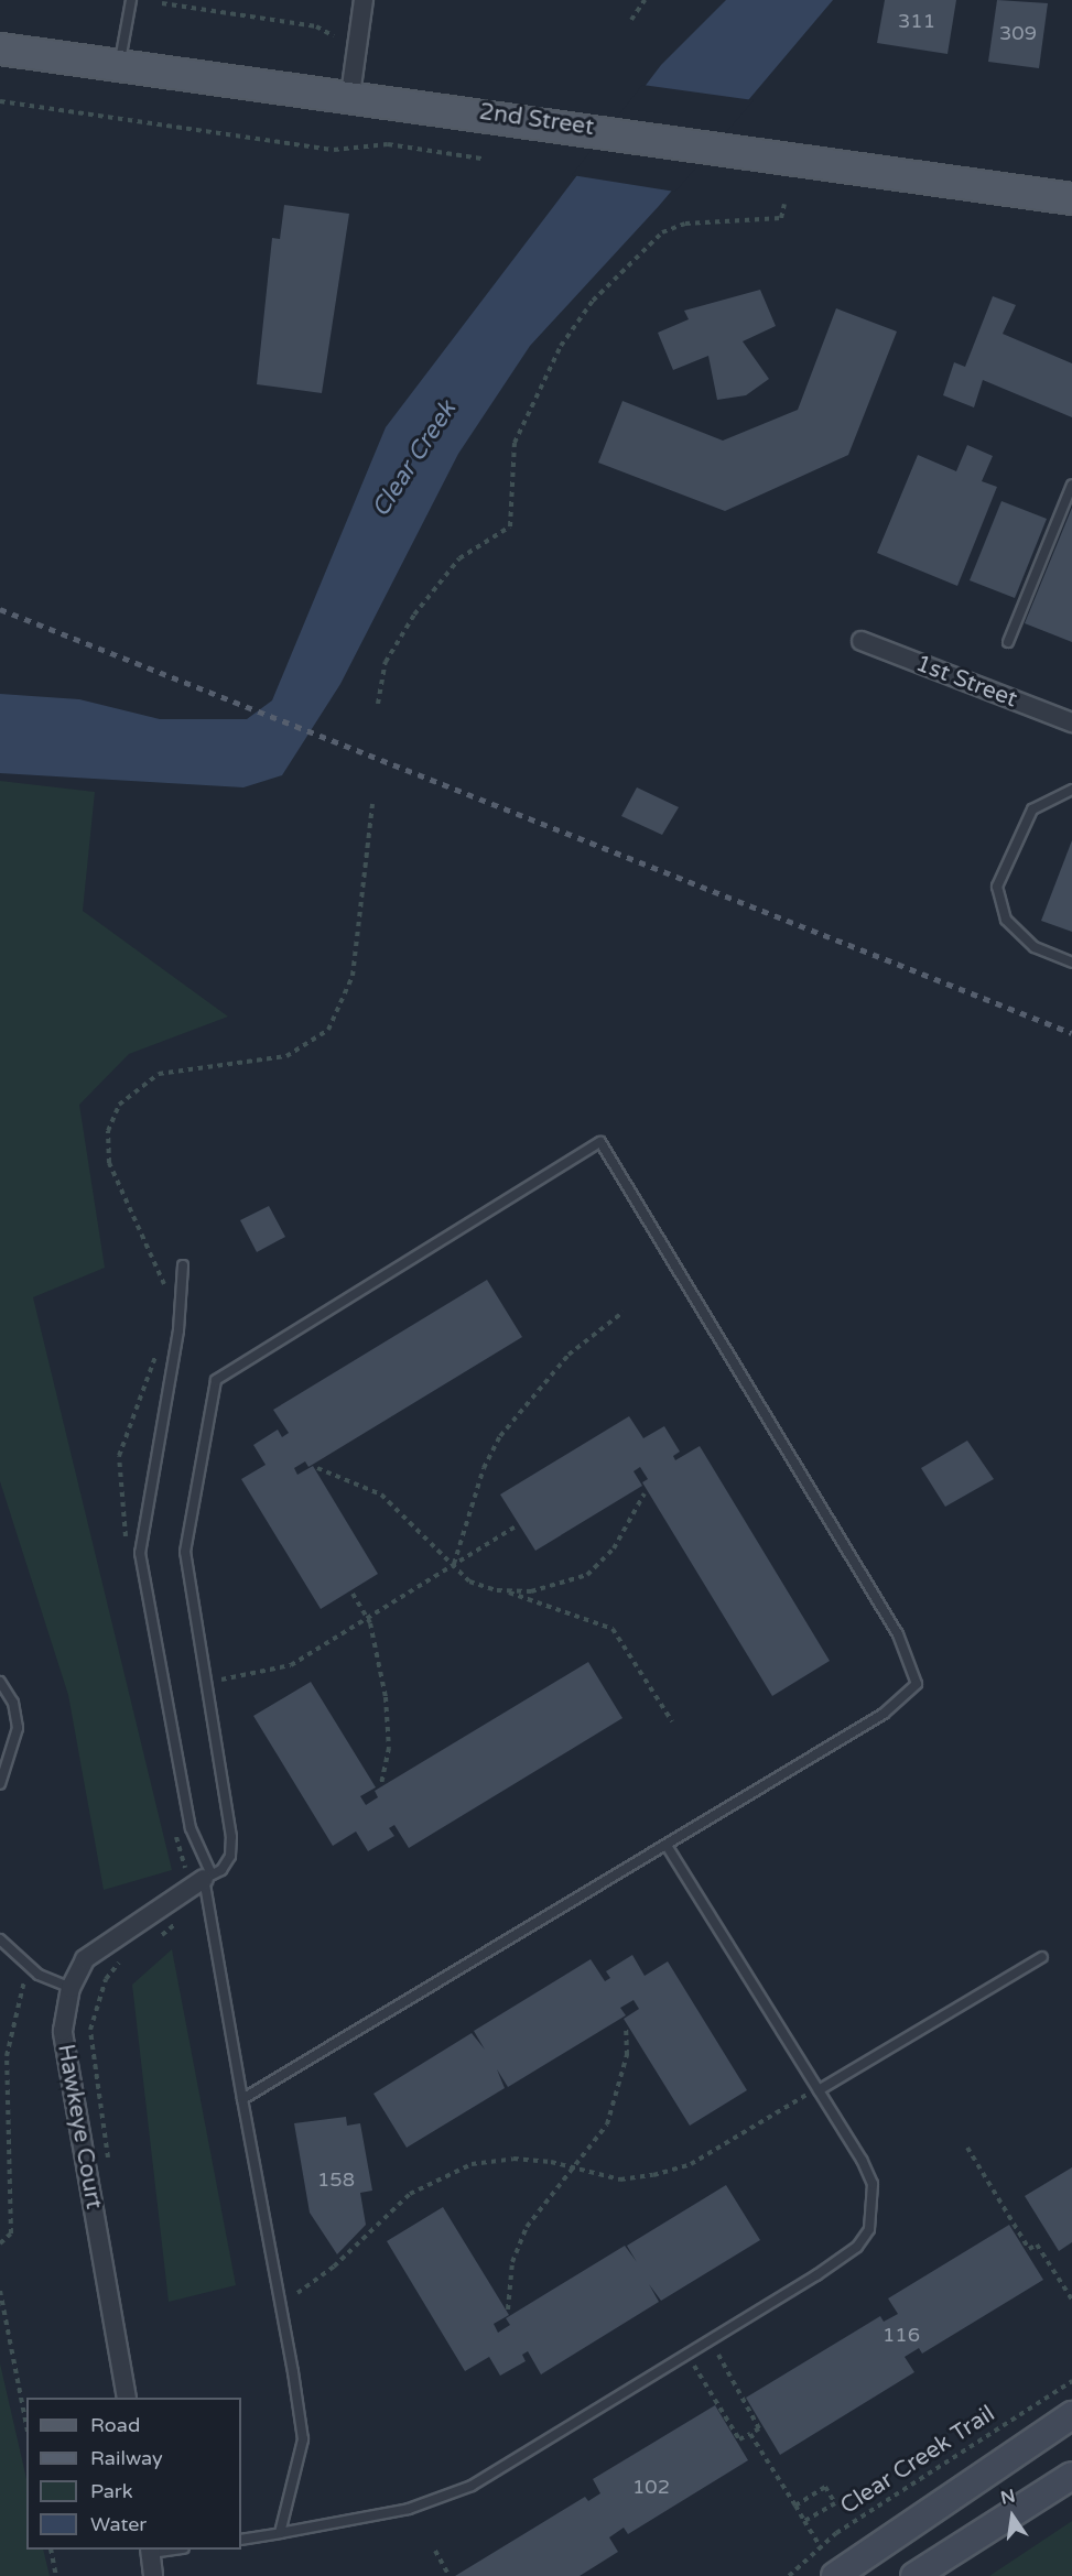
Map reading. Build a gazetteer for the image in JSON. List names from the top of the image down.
{
  "streets": {
    "main road": ["2nd Street"],
    "street": ["1st Street", "Hawkeye Court"],
    "path": ["Clear Creek Trail"]
  },
  "water": ["Clear Creek"],
  "house_numbers": [
    "311",
    "309",
    "158",
    "116",
    "102"
  ],
  "legend": [
    "Road",
    "Railway",
    "Park",
    "Water"
  ],
  "north": "top"
}
